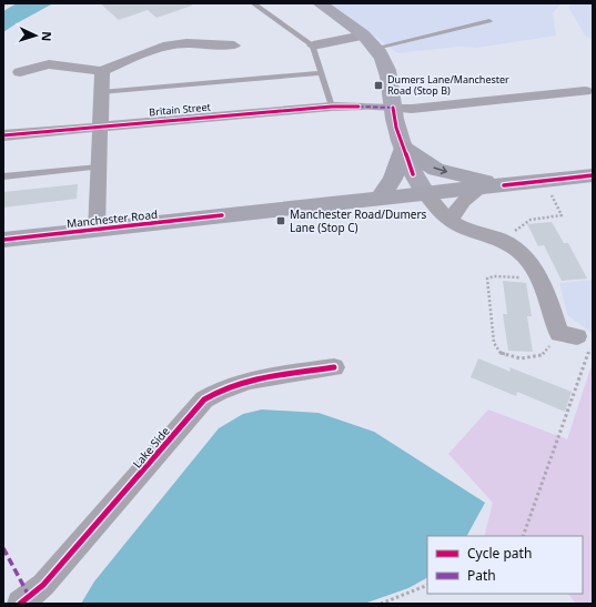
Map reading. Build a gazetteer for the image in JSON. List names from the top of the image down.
{
  "streets": {
    "highway": ["Manchester Road"],
    "street": ["Britain Street", "Lake Side"]
  },
  "places": {
    "transit": ["Dumers Lane/Manchester Road (Stop B)", "Manchester Road/Dumers Lane (Stop C)"]
  },
  "legend": ["Cycle path", "Path"],
  "north": "right"
}
